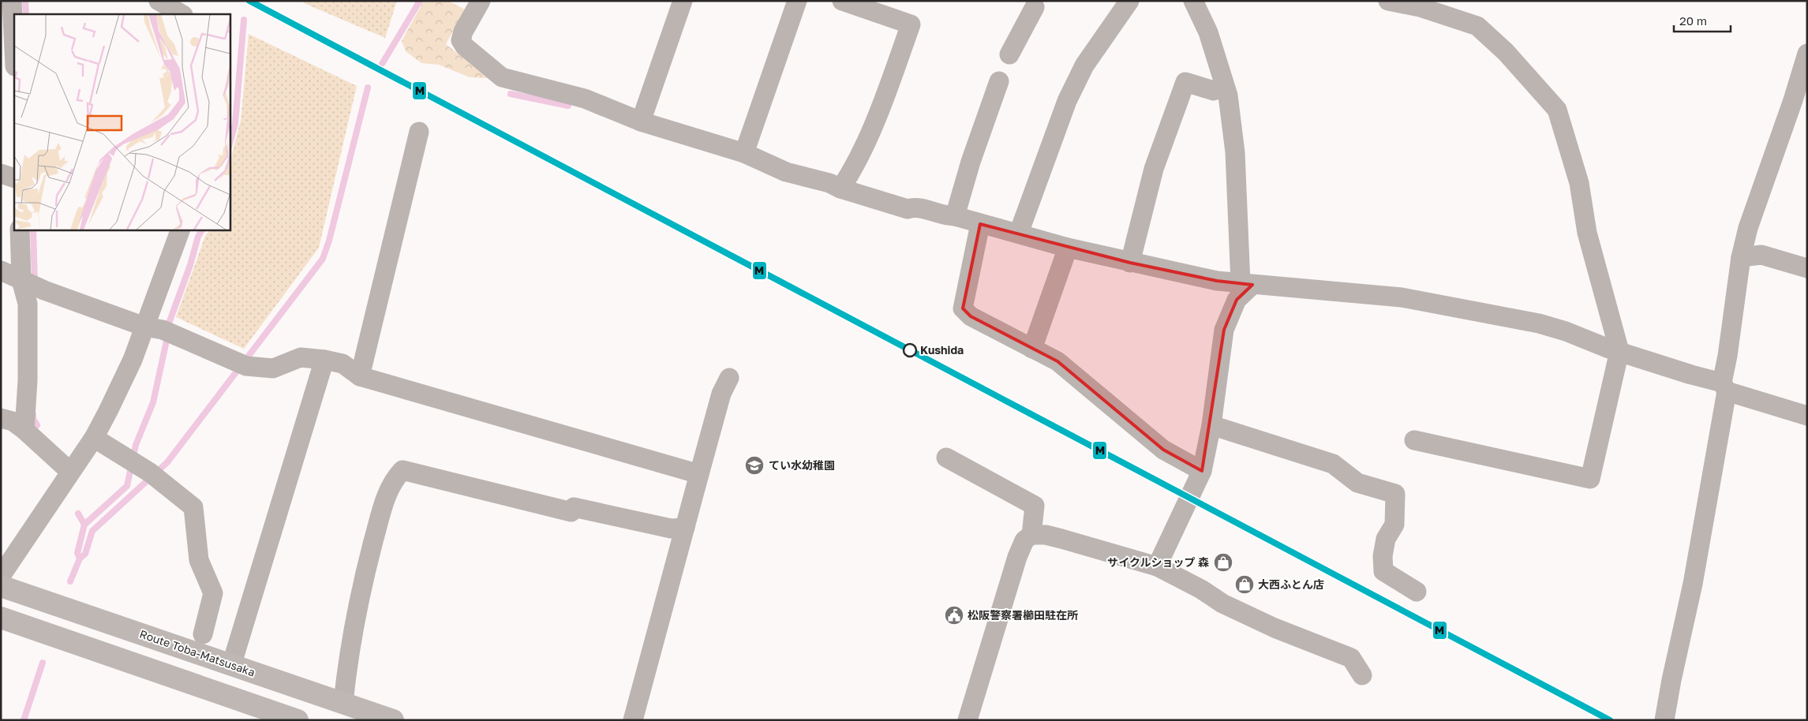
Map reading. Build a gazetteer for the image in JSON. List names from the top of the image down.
{
  "streets": {
    "main road": ["Route Toba-Matsusaka"]
  },
  "places": {
    "other": ["Kushida"],
    "school or university": ["てい水幼稚園"],
    "shop": ["サイクルショップ 森", "大西ふとん店"],
    "public building": ["松阪警察署櫛田駐在所"]
  },
  "lines": ["transit line M"],
  "scale_bar": "20 m"
}
